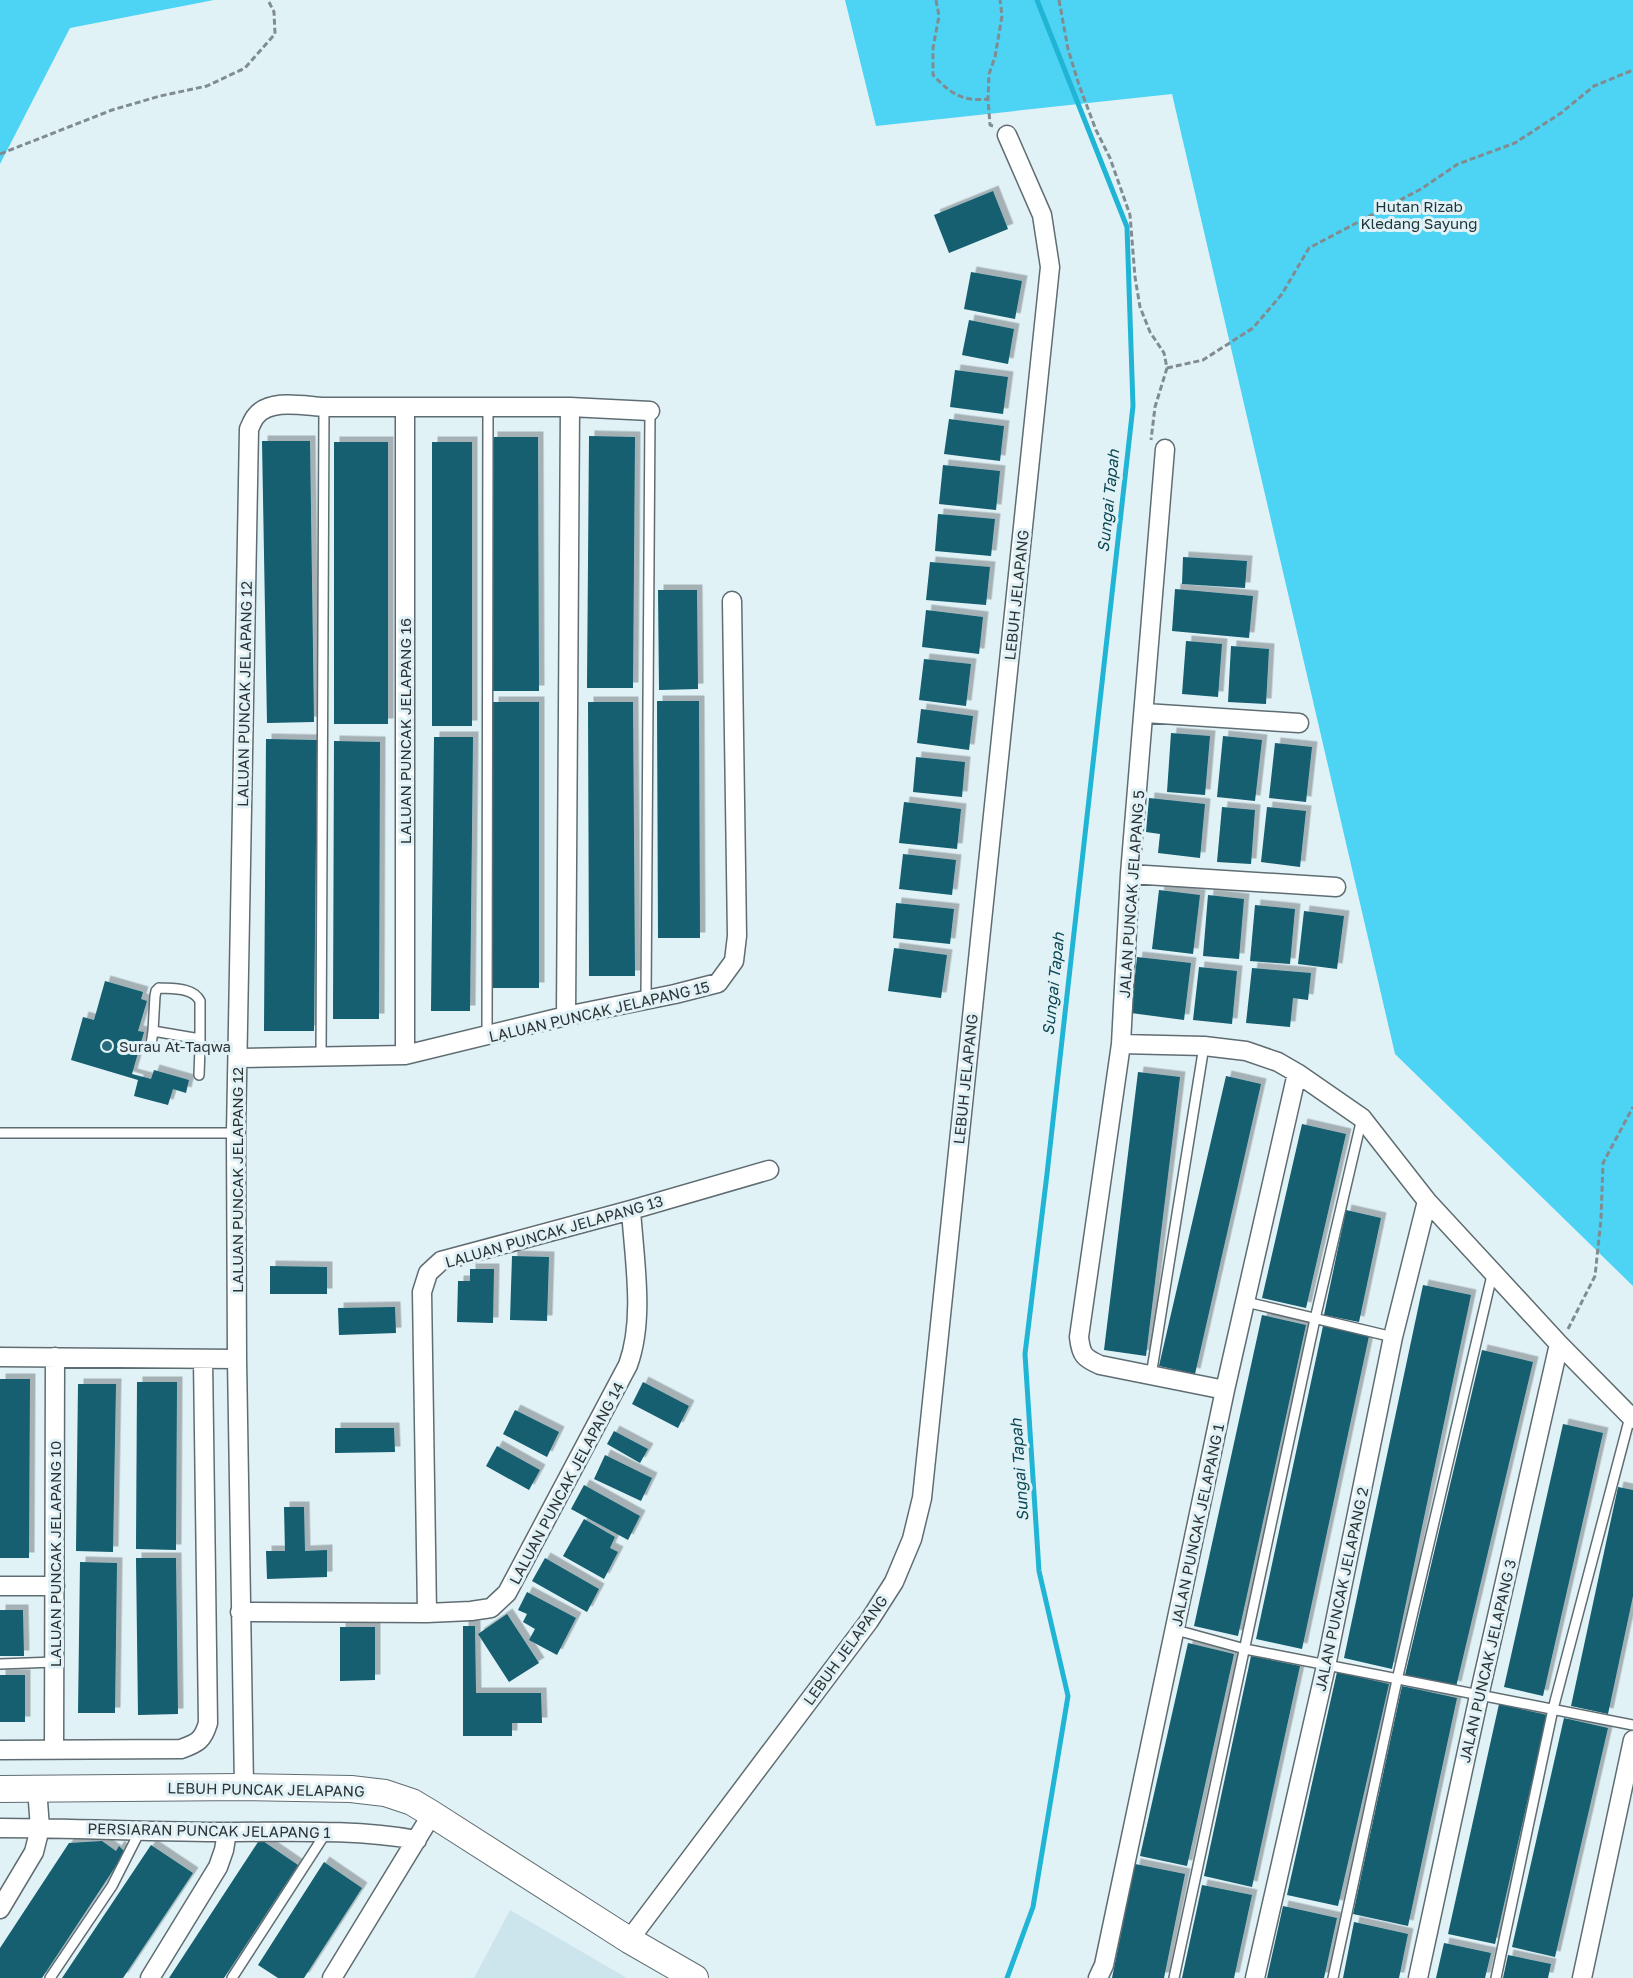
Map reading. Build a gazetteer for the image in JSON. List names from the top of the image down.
{
  "streets": {
    "street": [
      "LEBUH JELAPANG",
      "LALUAN PUNCAK JELAPANG 12",
      "LALUAN PUNCAK JELAPANG 16",
      "JALAN PUNCAK JELAPANG 5",
      "LALUAN PUNCAK JELAPANG 15",
      "LALUAN PUNCAK JELAPANG 13",
      "LALUAN PUNCAK JELAPANG 14",
      "JALAN PUNCAK JELAPANG 1",
      "LALUAN PUNCAK JELAPANG 10",
      "JALAN PUNCAK JELAPANG 2",
      "JALAN PUNCAK JELAPANG 3",
      "LEBUH PUNCAK JELAPANG",
      "PERSIARAN PUNCAK JELAPANG 1"
    ]
  },
  "crossings": [
    ["LEBUH JELAPANG", "LEBUH PUNCAK JELAPANG"],
    ["LALUAN PUNCAK JELAPANG 12", "LALUAN PUNCAK JELAPANG 15"],
    ["LALUAN PUNCAK JELAPANG 12", "LALUAN PUNCAK JELAPANG 14"],
    ["LALUAN PUNCAK JELAPANG 12", "LEBUH PUNCAK JELAPANG"],
    ["LALUAN PUNCAK JELAPANG 16", "LALUAN PUNCAK JELAPANG 15"],
    ["LALUAN PUNCAK JELAPANG 13", "LALUAN PUNCAK JELAPANG 14"]
  ],
  "water": ["Sungai Tapah"],
  "parks": ["Hutan Rizab Kledang Sayung"],
  "places": ["Surau At-Taqwa"]
}
